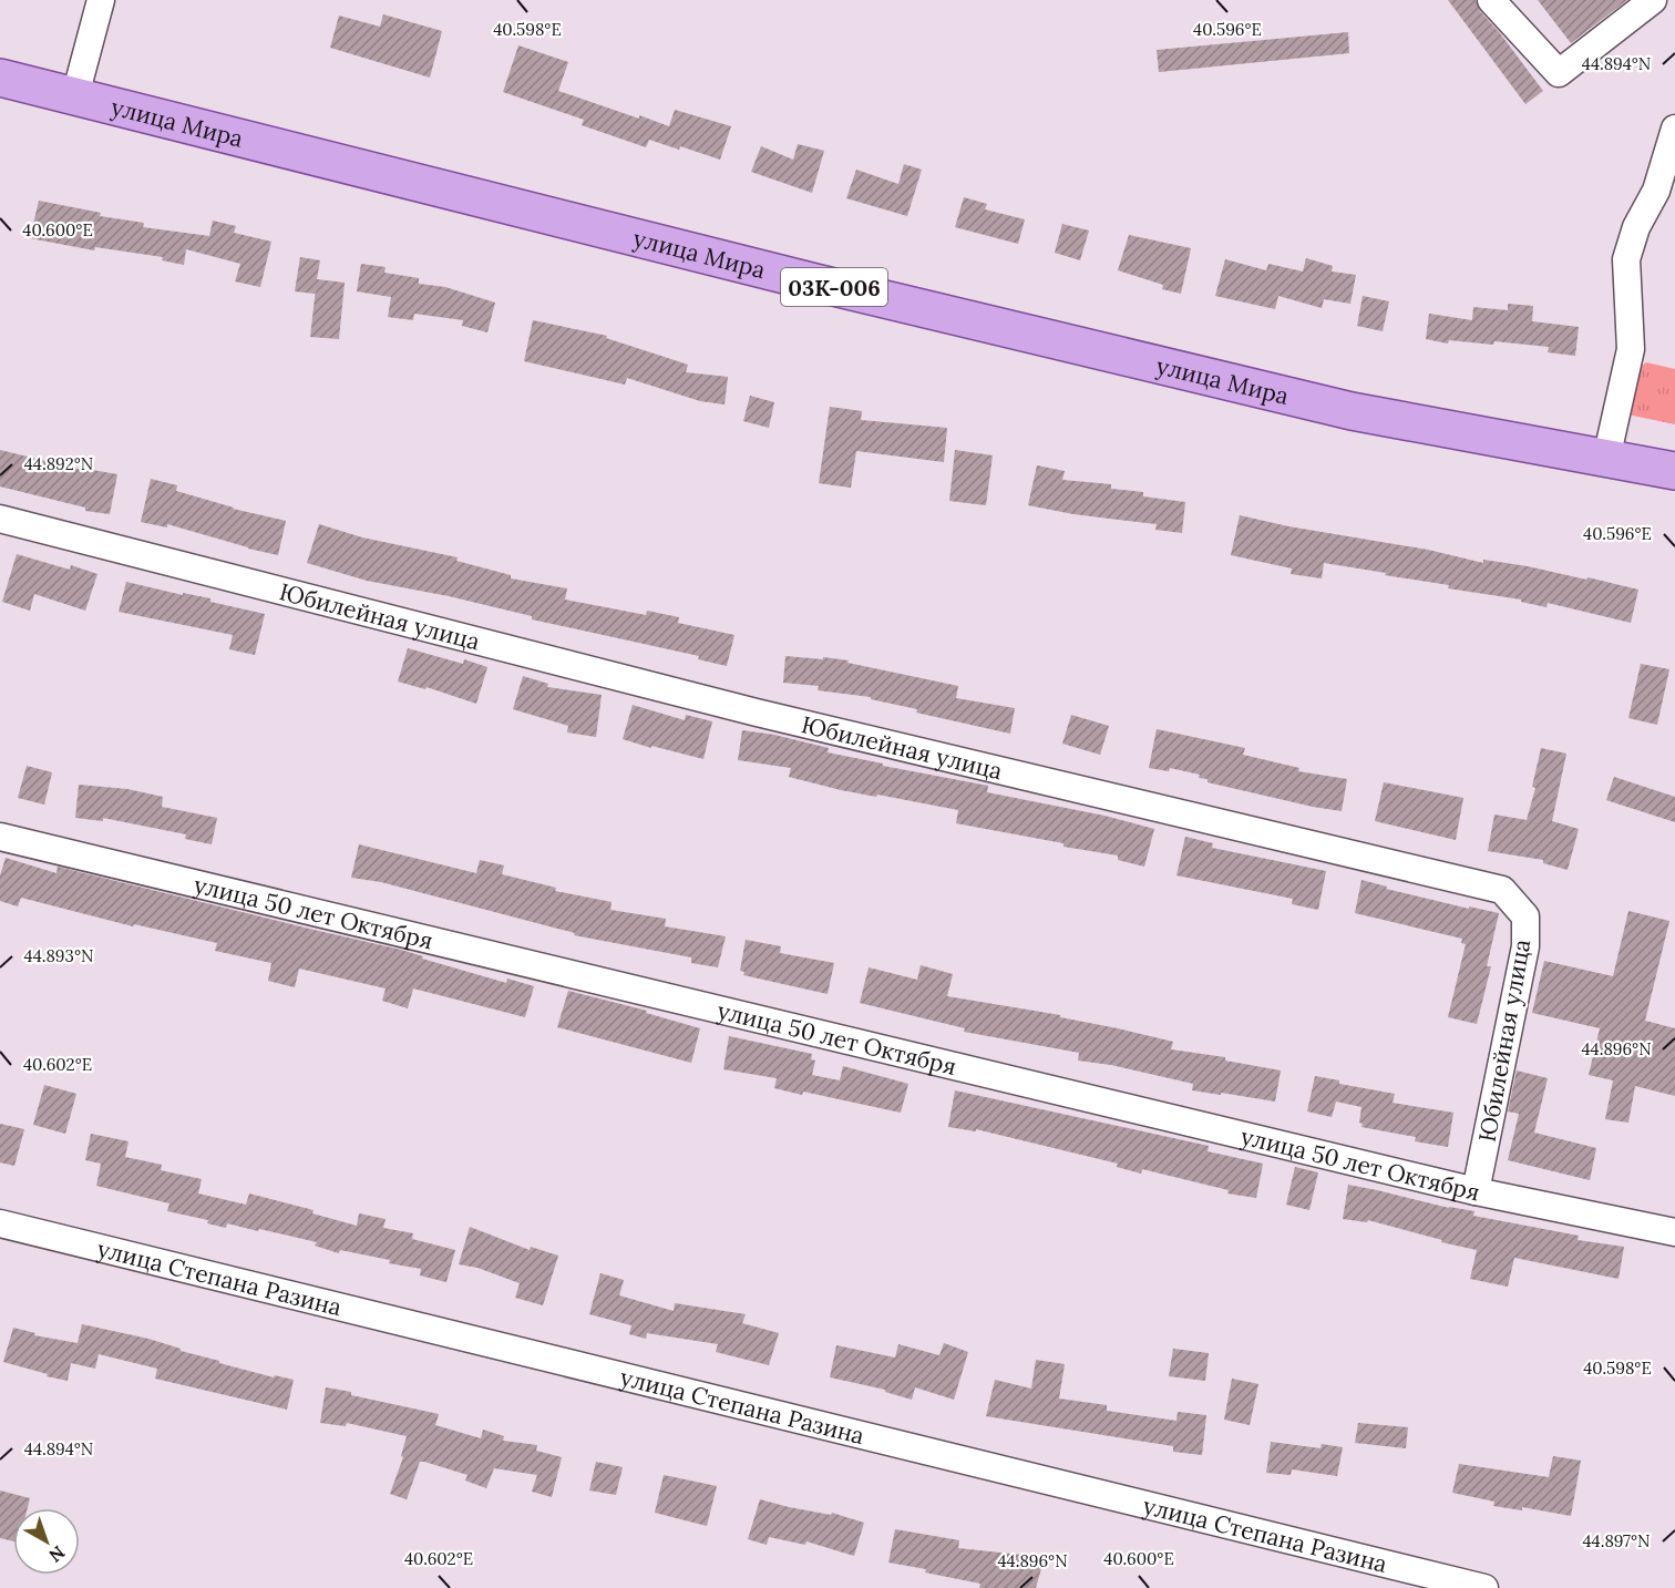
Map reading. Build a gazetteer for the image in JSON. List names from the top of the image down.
{
  "streets": {
    "main road": ["улица Мира", "03К-006"],
    "street": ["Юбилейная улица", "улица 50 лет Октября", "улица Степана Разина"]
  },
  "crossings": [
    ["Юбилейная улица", "улица 50 лет Октября"]
  ],
  "north": "bottom right",
  "coordinates": [
    "40.598°E",
    "40.596°E",
    "44.894°N",
    "40.600°E",
    "44.892°N",
    "44.893°N",
    "44.896°N",
    "40.602°E",
    "44.897°N"
  ]
}
